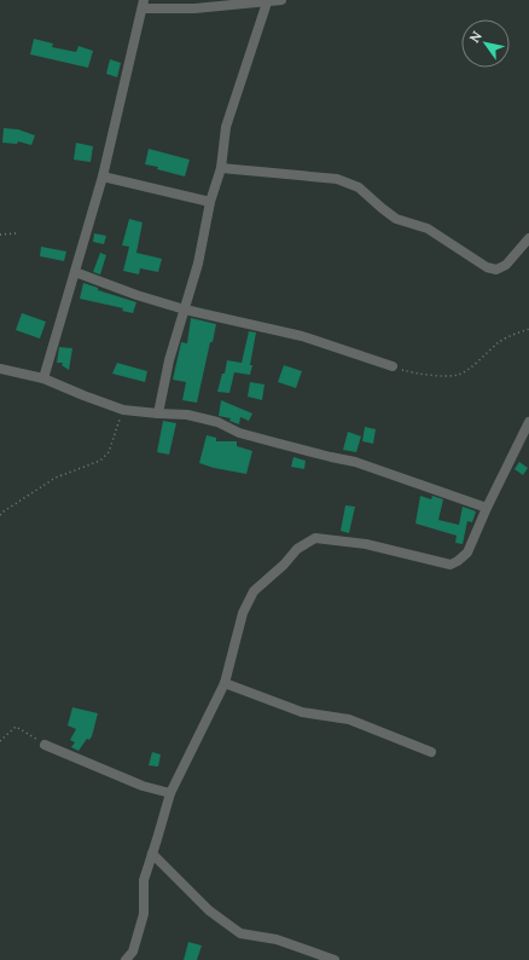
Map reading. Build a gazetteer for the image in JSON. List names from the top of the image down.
{
  "north": "top left"
}
